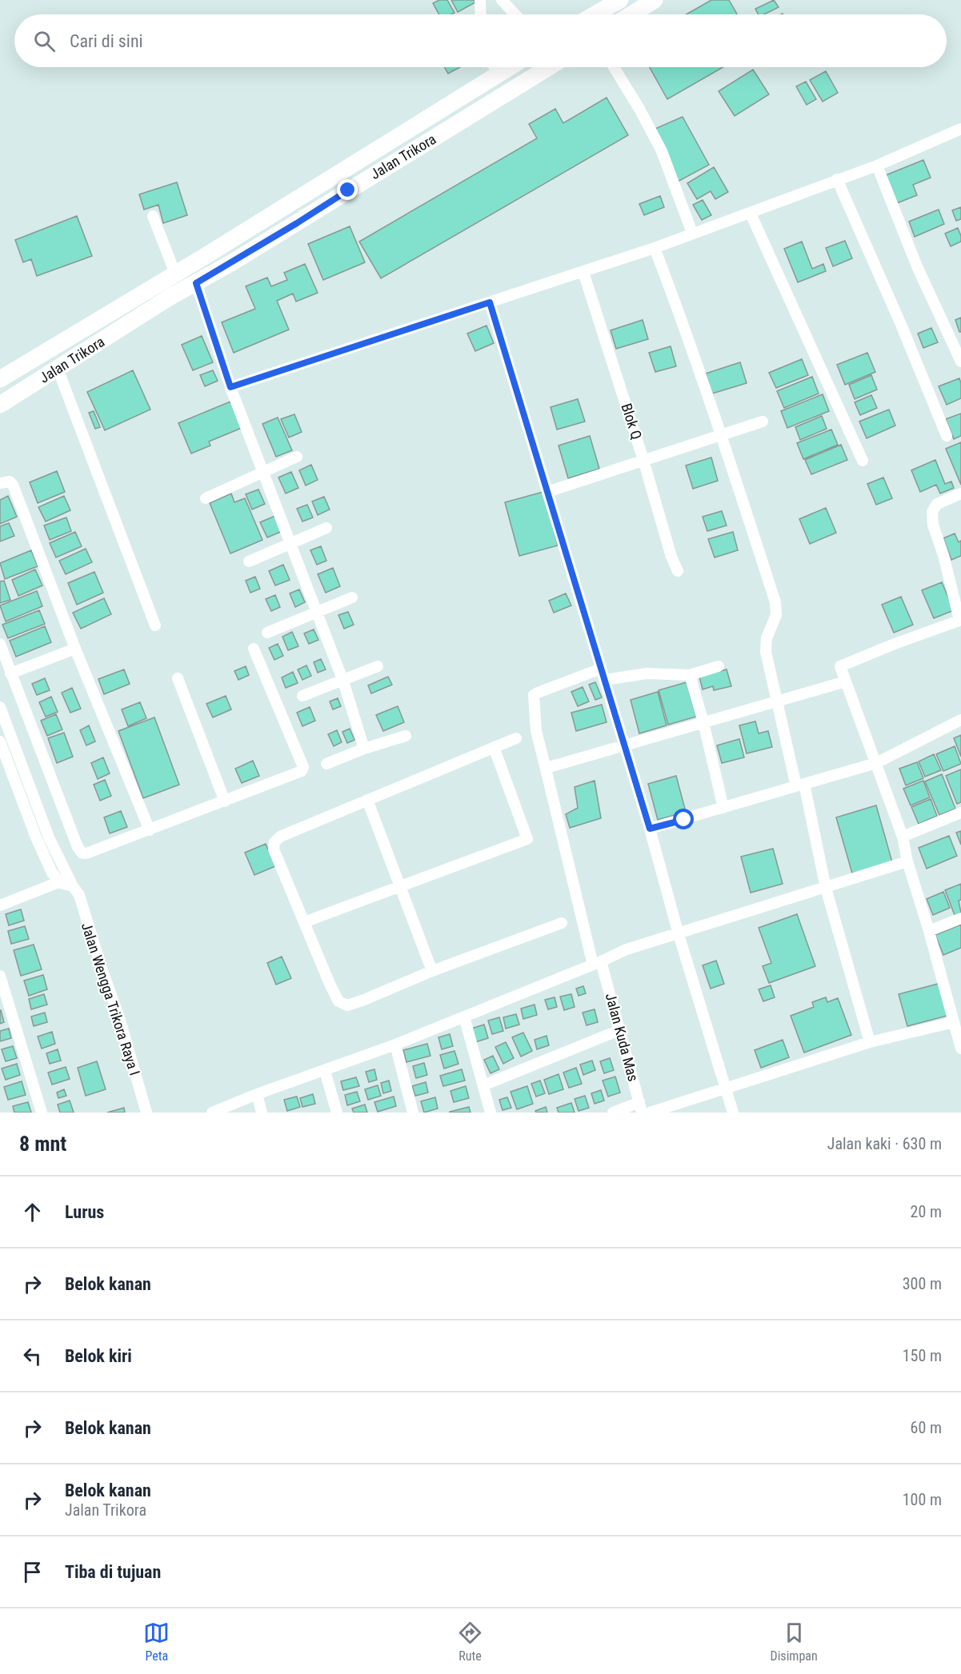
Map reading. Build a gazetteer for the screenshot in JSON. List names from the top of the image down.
{
  "streets": {
    "main road": ["Jalan Trikora"],
    "street": ["Blok Q", "Jalan Wengga Trikora Raya I", "Jalan Kuda Mas"]
  },
  "page": {
    "search": "Cari di sini",
    "heading": ["8 mnt", "Jalan kaki · 630 m"],
    "list": [
      ["Lurus", "20 m"],
      ["Belok kanan", "300 m"],
      ["Belok kiri", "150 m"],
      ["Belok kanan", "60 m"],
      ["Belok kanan", "Jalan Trikora", "100 m"],
      "Tiba di tujuan"
    ],
    "nav": ["Peta", "Rute", "Disimpan"]
  }
}
